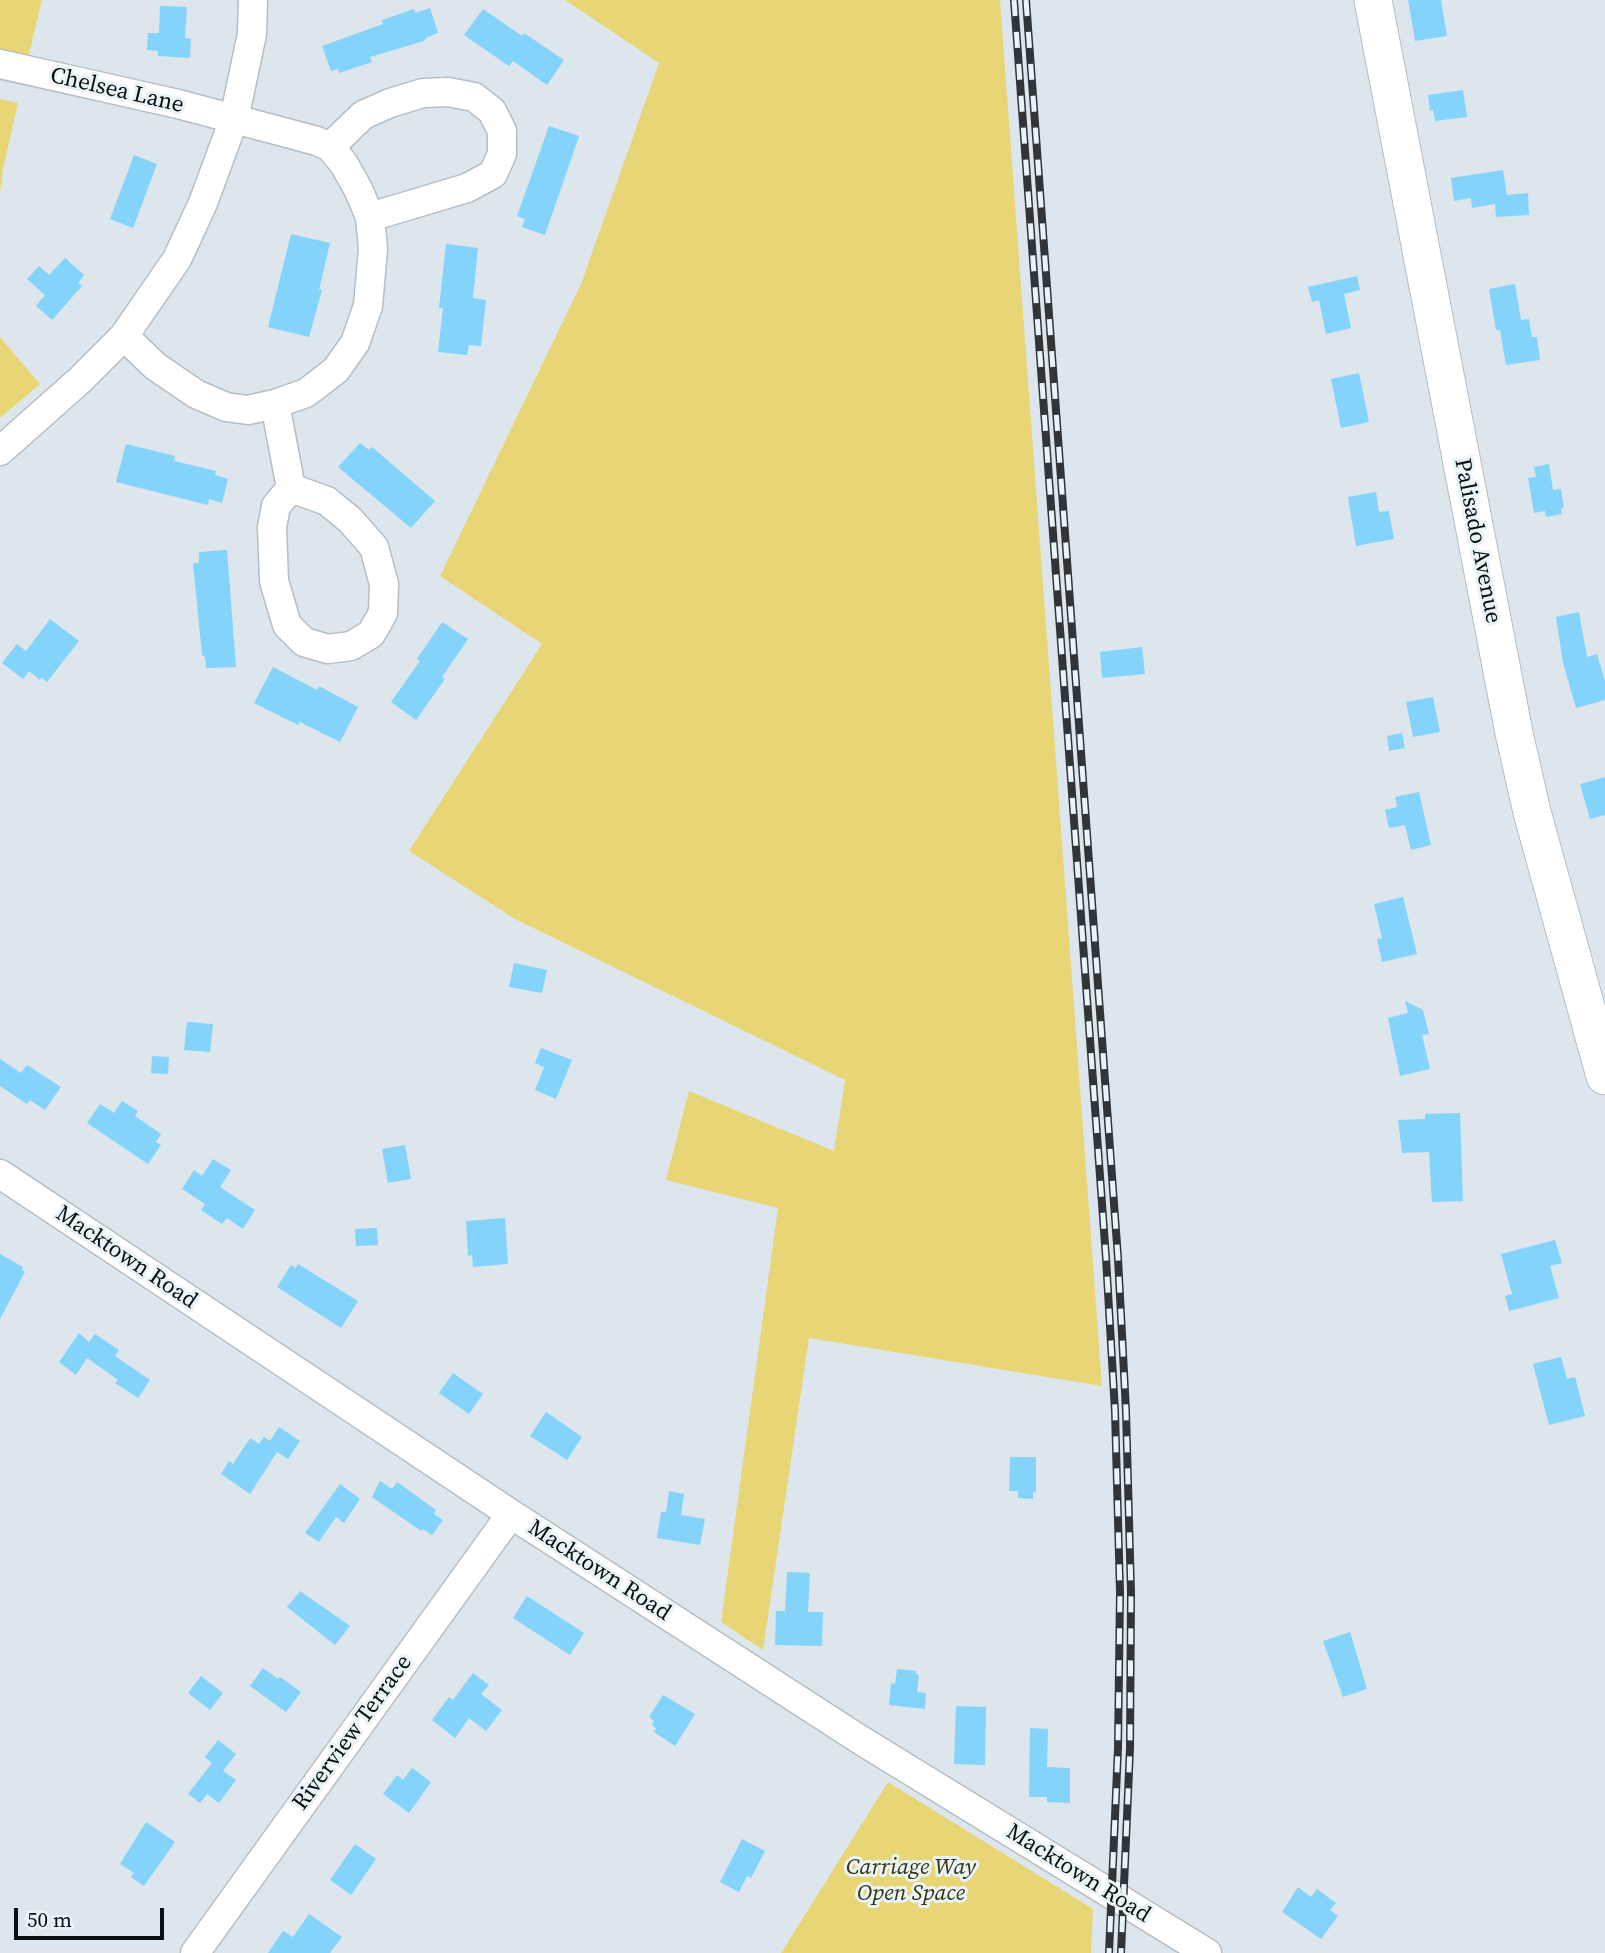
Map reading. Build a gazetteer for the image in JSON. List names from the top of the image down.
{
  "streets": {
    "main road": ["Palisado Avenue"],
    "street": ["Chelsea Lane", "Macktown Road", "Riverview Terrace"]
  },
  "crossings": [
    ["Macktown Road", "Riverview Terrace"]
  ],
  "parks": ["Carriage Way Open Space"],
  "scale_bar": "50 m"
}
